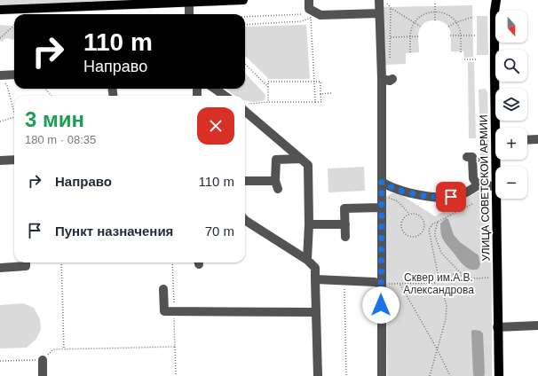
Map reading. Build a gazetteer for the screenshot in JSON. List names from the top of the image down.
{
  "streets": {
    "main road": ["УЛИЦА СОВЕТСКОЙ АРМИИ"]
  },
  "parks": ["Сквер им.А.В. Александрова"],
  "north": "bottom",
  "page": {
    "map_buttons": ["+", "−"],
    "turn": ["110 m", "Направо"],
    "heading": ["3 мин", "180 m · 08:35"],
    "list": [
      {
        "name": "Направо",
        "value": "110 m"
      },
      {
        "name": "Пункт назначения",
        "value": "70 m"
      }
    ]
  }
}
